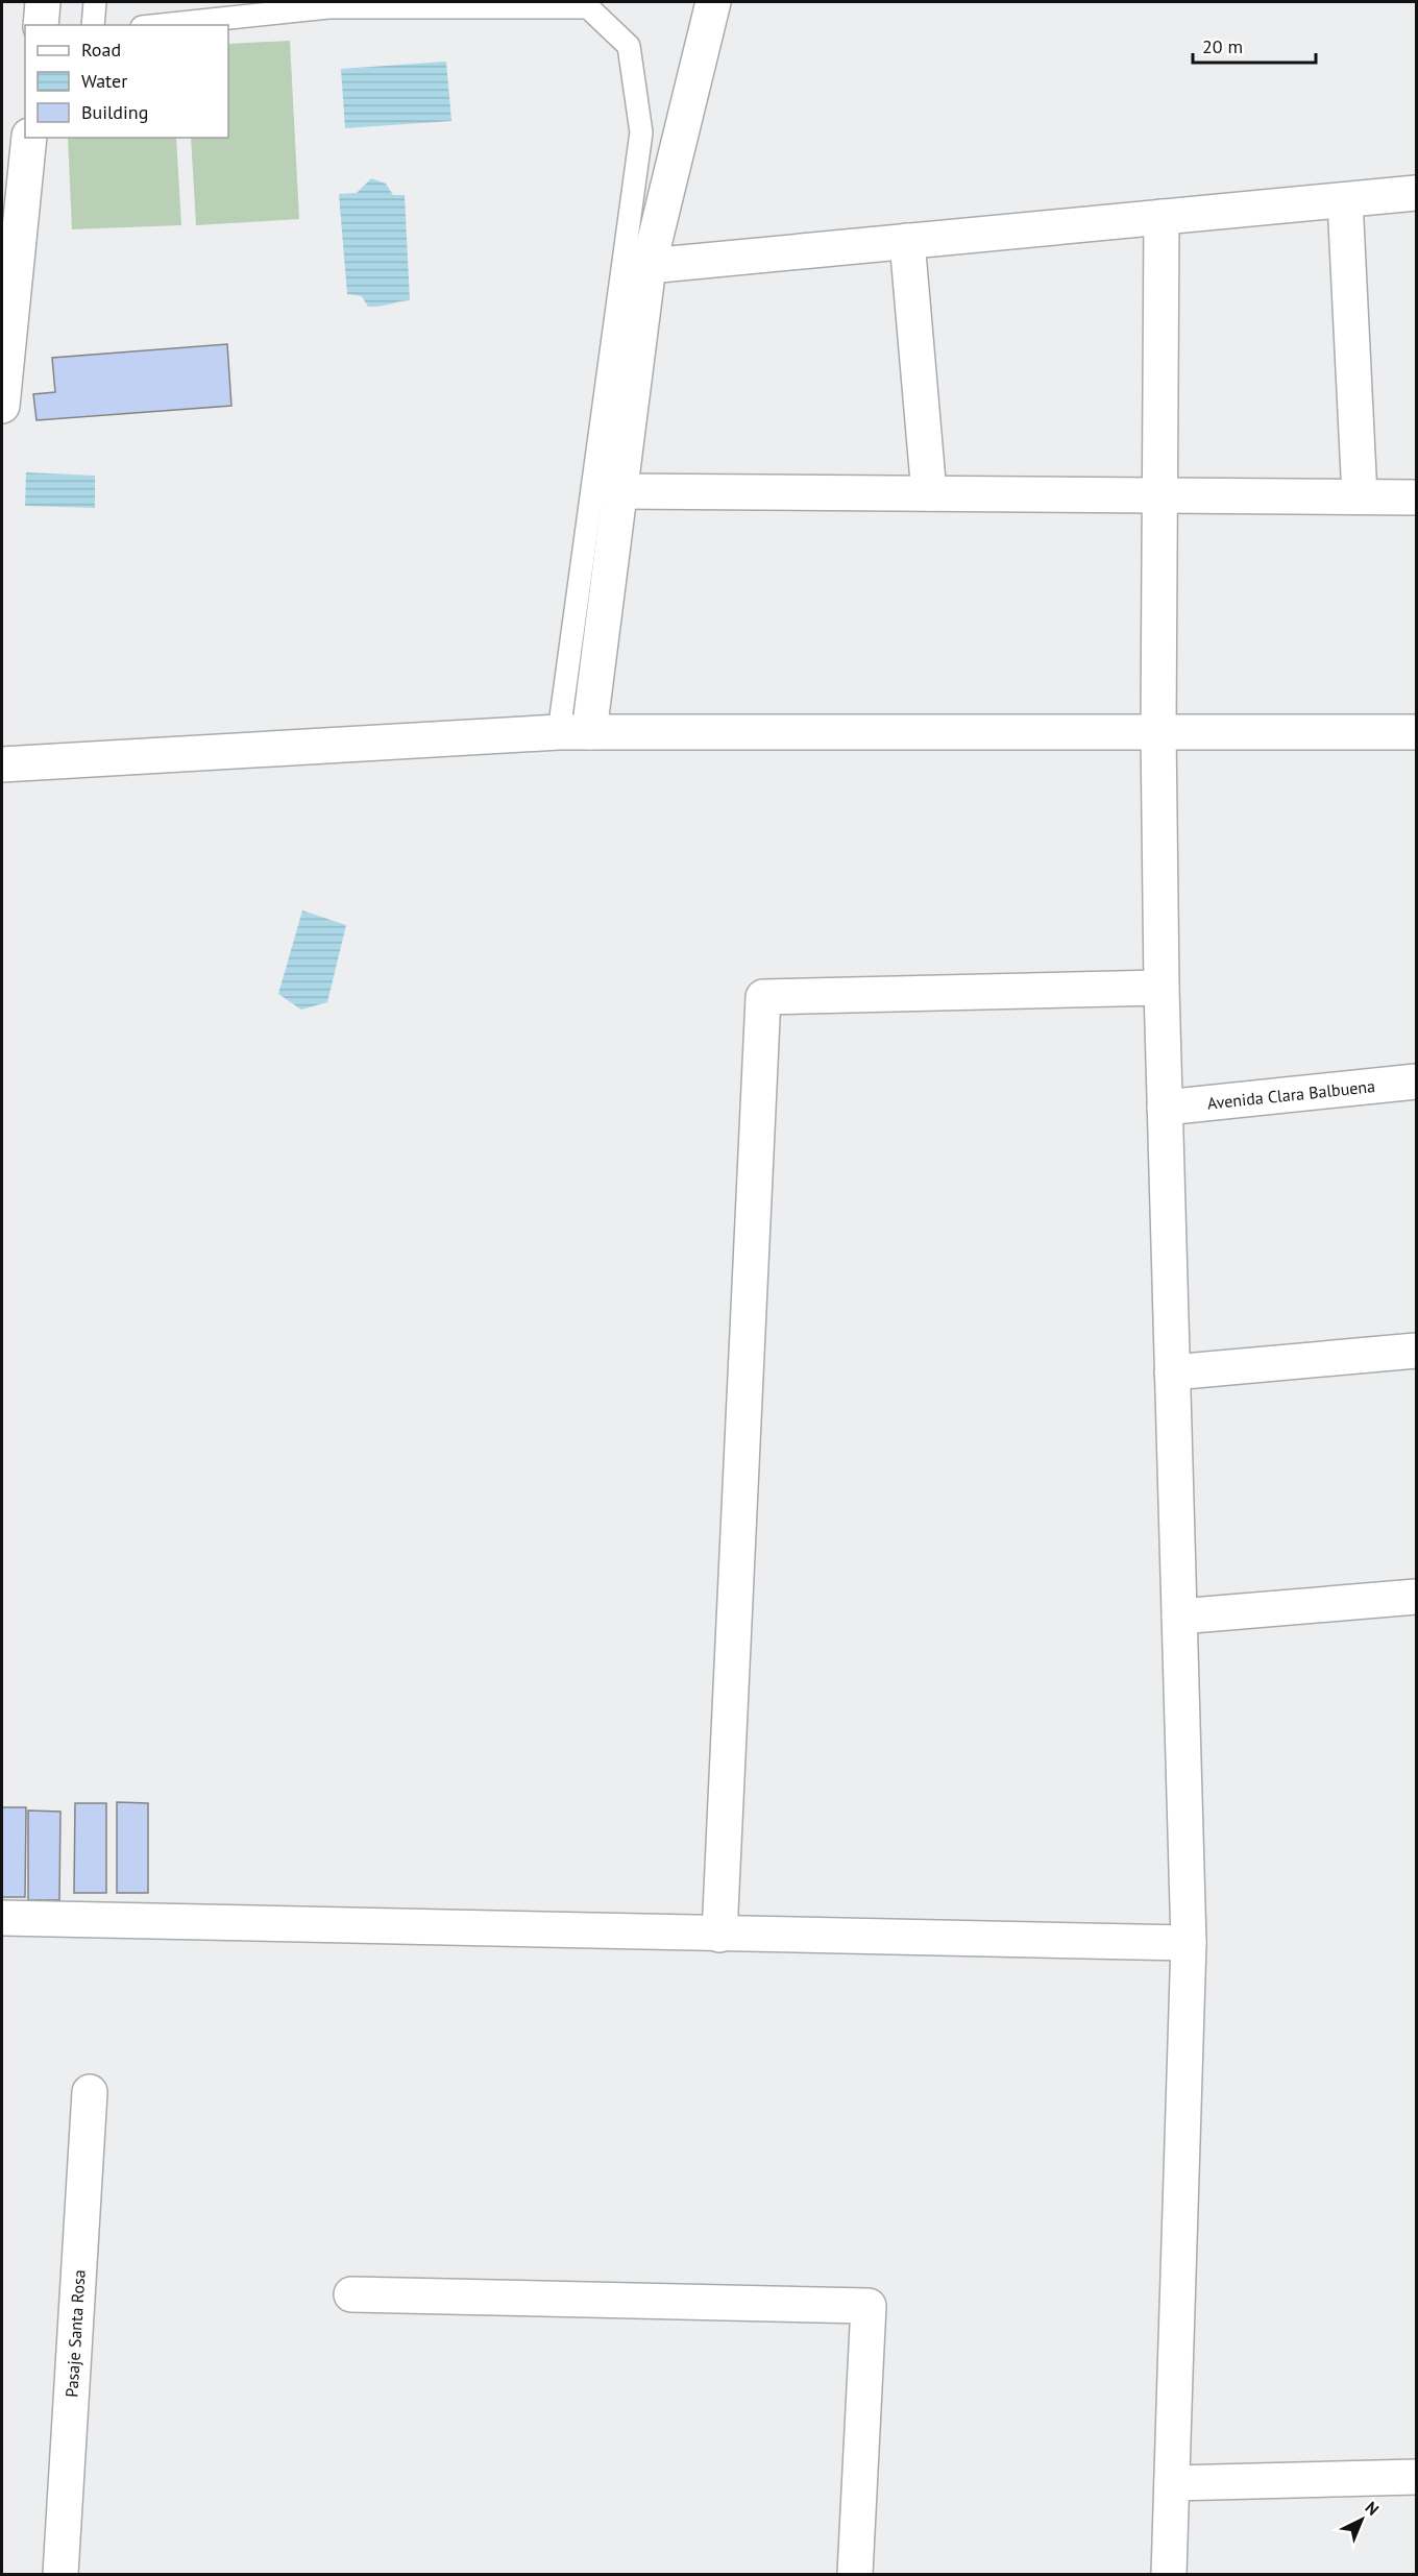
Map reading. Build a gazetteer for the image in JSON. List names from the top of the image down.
{
  "streets": {
    "street": ["Avenida Clara Balbuena", "Pasaje Santa Rosa"]
  },
  "legend": ["Road", "Water", "Building"],
  "scale_bar": "20 m",
  "north": "top right"
}
